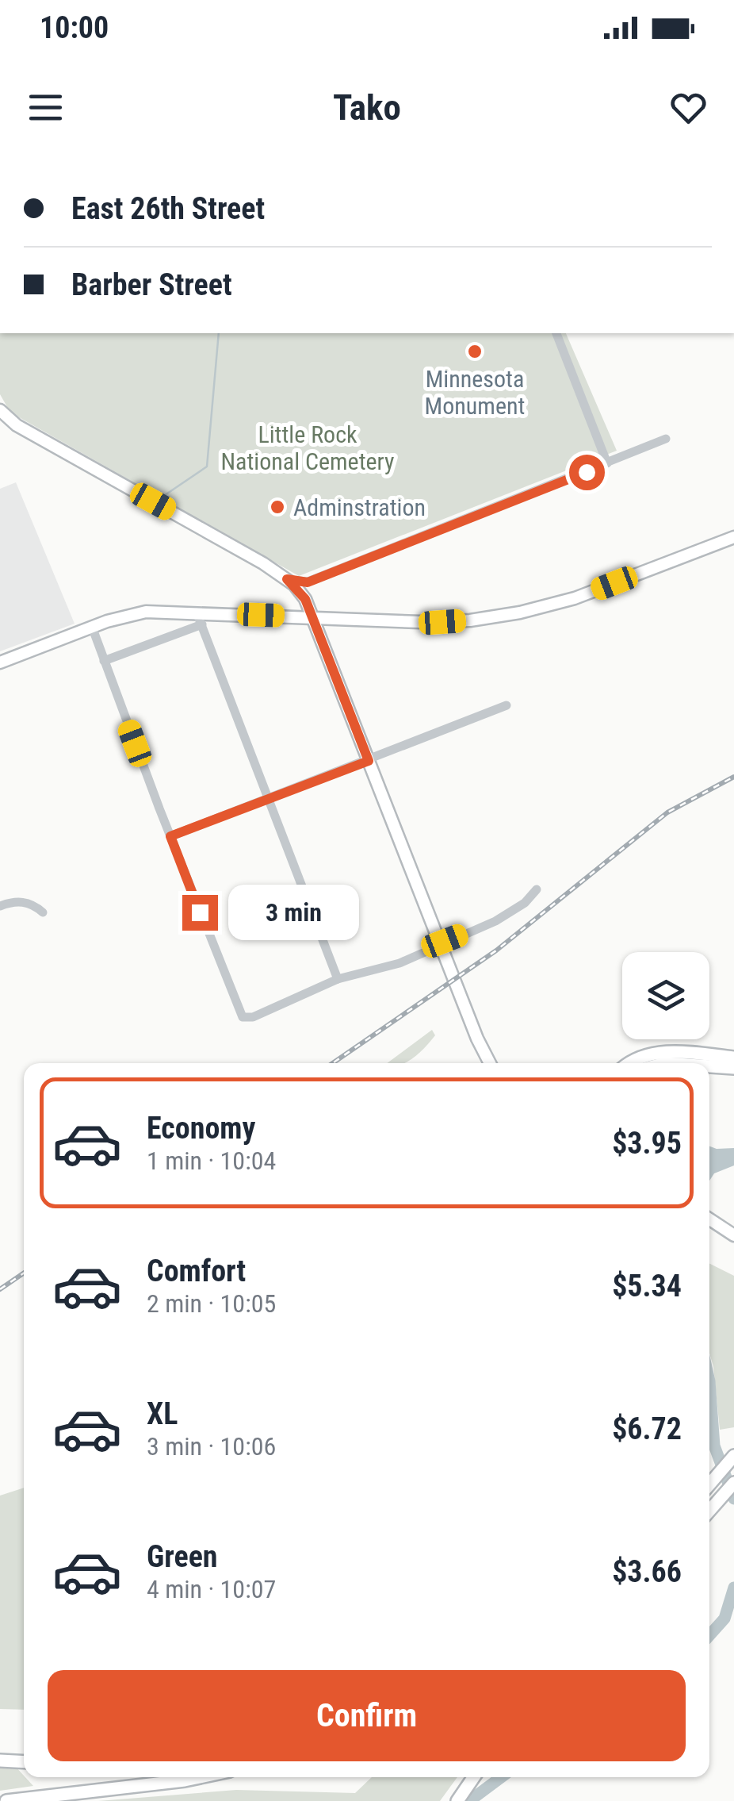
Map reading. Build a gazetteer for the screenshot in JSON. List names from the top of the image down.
{
  "parks": ["Little Rock National Cemetery"],
  "places": ["Minnesota Monument", "Adminstration"],
  "page": {
    "status": "10:00",
    "header": "Tako",
    "banner": ["East 26th Street", "Barber Street"],
    "bubble": "3 min",
    "list": [
      {
        "name": "Economy",
        "note": "1 min · 10:04",
        "value": "$3.95"
      },
      {
        "name": "Comfort",
        "note": "2 min · 10:05",
        "value": "$5.34"
      },
      {
        "name": "XL",
        "note": "3 min · 10:06",
        "value": "$6.72"
      },
      {
        "name": "Green",
        "note": "4 min · 10:07",
        "value": "$3.66"
      }
    ],
    "buttons": "Confirm"
  }
}
